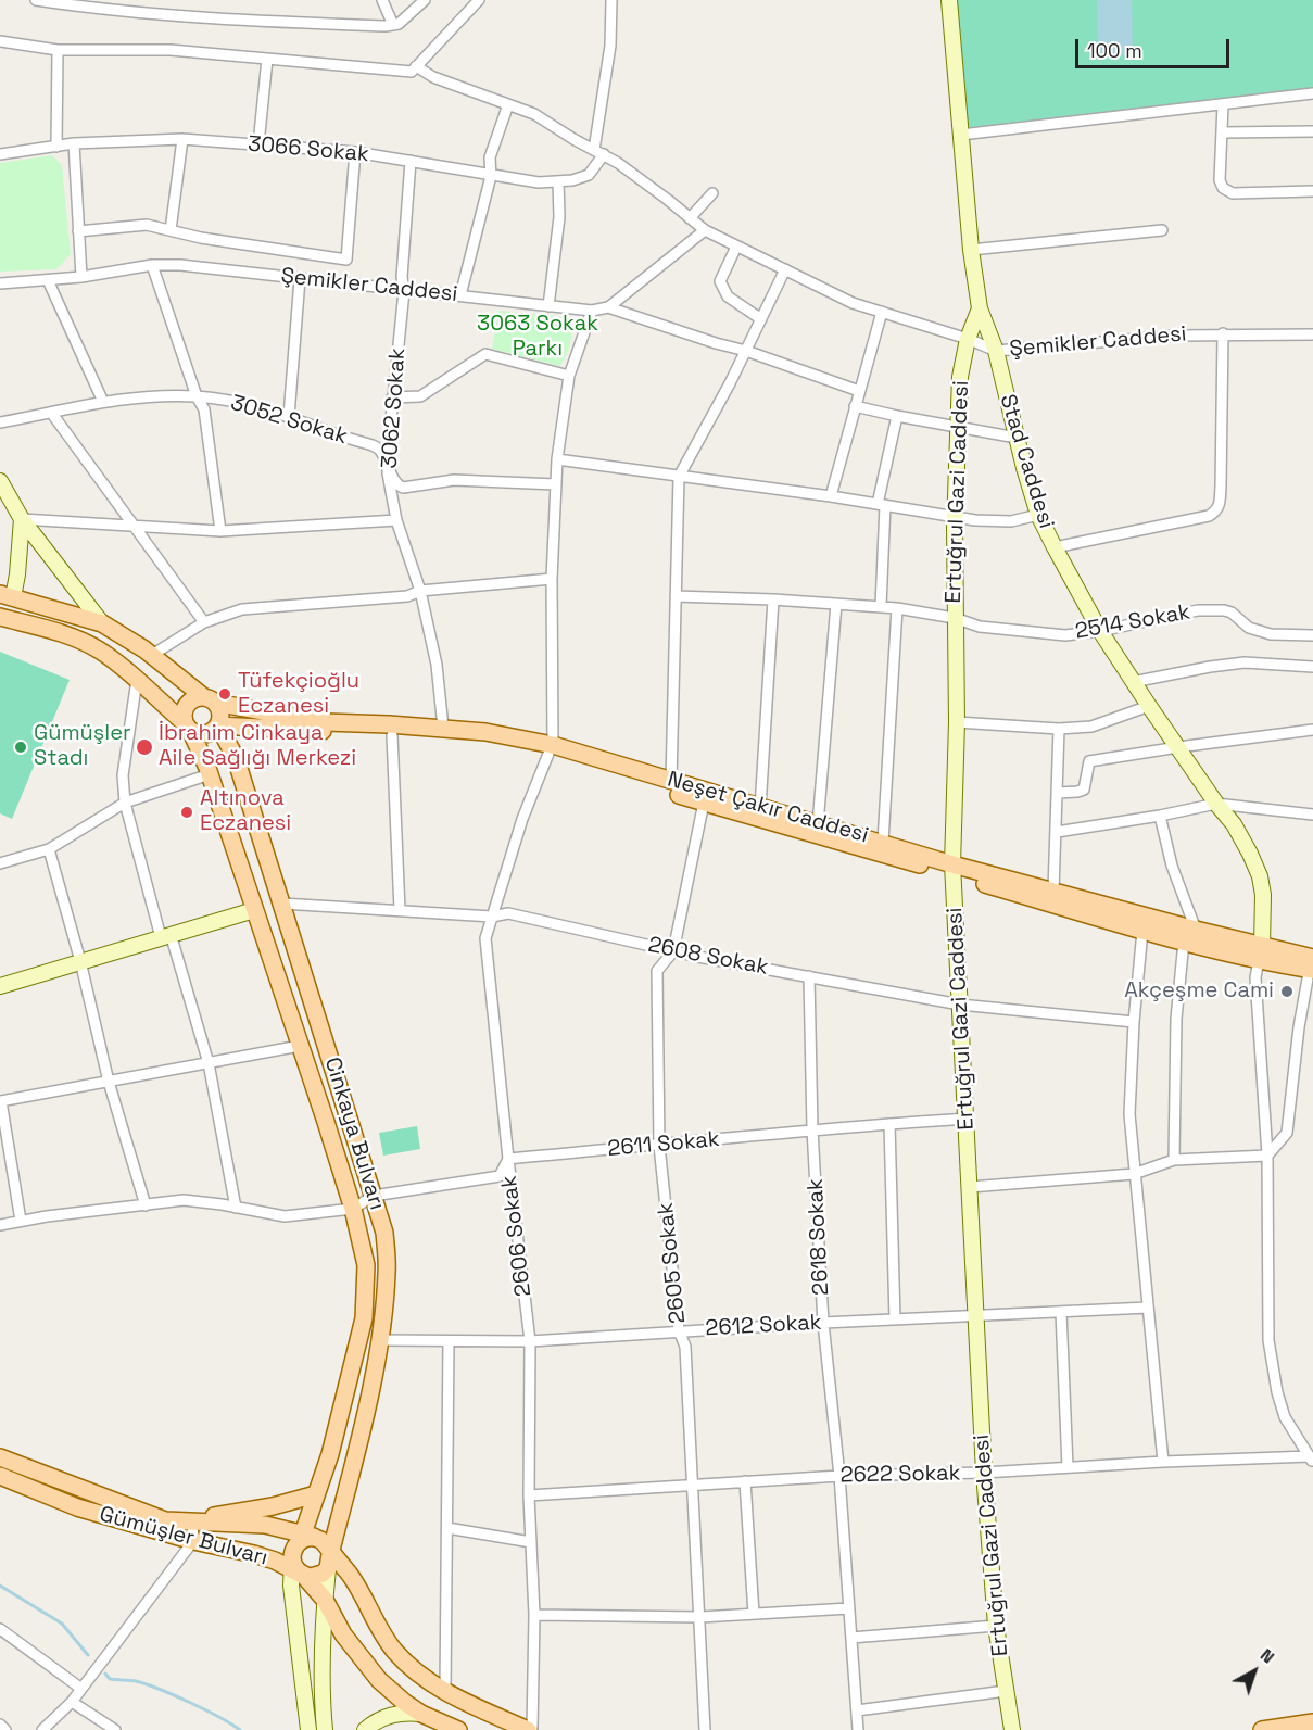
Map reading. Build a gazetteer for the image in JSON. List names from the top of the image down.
{
  "streets": {
    "main road": ["Neşet Çakır Caddesi", "Cinkaya Bulvarı", "Gümüşler Bulvarı"],
    "street": [
      "3066 Sokak",
      "Şemikler Caddesi",
      "3062 Sokak",
      "3052 Sokak",
      "Stad Caddesi",
      "Ertuğrul Gazi Caddesi",
      "2514 Sokak",
      "2608 Sokak",
      "2611 Sokak",
      "2606 Sokak",
      "2618 Sokak",
      "2605 Sokak",
      "2612 Sokak",
      "2622 Sokak"
    ]
  },
  "crossings": [
    ["3066 Sokak", "3062 Sokak"],
    ["Şemikler Caddesi", "3062 Sokak"],
    ["Şemikler Caddesi", "Stad Caddesi"],
    ["Şemikler Caddesi", "Ertuğrul Gazi Caddesi"],
    ["3062 Sokak", "3052 Sokak"],
    ["3062 Sokak", "Neşet Çakır Caddesi"],
    ["Stad Caddesi", "Ertuğrul Gazi Caddesi"],
    ["Stad Caddesi", "2514 Sokak"],
    ["Stad Caddesi", "Neşet Çakır Caddesi"],
    ["Ertuğrul Gazi Caddesi", "2514 Sokak"],
    ["Ertuğrul Gazi Caddesi", "Neşet Çakır Caddesi"],
    ["Ertuğrul Gazi Caddesi", "2608 Sokak"],
    ["Ertuğrul Gazi Caddesi", "2611 Sokak"],
    ["Ertuğrul Gazi Caddesi", "2612 Sokak"],
    ["Ertuğrul Gazi Caddesi", "2622 Sokak"],
    ["Neşet Çakır Caddesi", "Cinkaya Bulvarı"],
    ["Neşet Çakır Caddesi", "2606 Sokak"],
    ["Neşet Çakır Caddesi", "2605 Sokak"],
    ["2608 Sokak", "Cinkaya Bulvarı"],
    ["2608 Sokak", "2606 Sokak"],
    ["2608 Sokak", "2618 Sokak"],
    ["2608 Sokak", "2605 Sokak"],
    ["Cinkaya Bulvarı", "2612 Sokak"],
    ["Cinkaya Bulvarı", "Gümüşler Bulvarı"],
    ["2611 Sokak", "2606 Sokak"],
    ["2611 Sokak", "2618 Sokak"],
    ["2611 Sokak", "2605 Sokak"],
    ["2606 Sokak", "2612 Sokak"],
    ["2606 Sokak", "2622 Sokak"],
    ["2618 Sokak", "2612 Sokak"],
    ["2618 Sokak", "2622 Sokak"],
    ["2605 Sokak", "2612 Sokak"],
    ["2605 Sokak", "2622 Sokak"]
  ],
  "parks": ["3063 Sokak Parkı"],
  "places": [
    "Tüfekçioğlu Eczanesi",
    "Gümüşler Stadı",
    "İbrahim Cinkaya Aile Sağlığı Merkezi",
    "Altınova Eczanesi",
    "Akçeşme Cami"
  ],
  "scale_bar": "100 m",
  "north": "top right"
}
